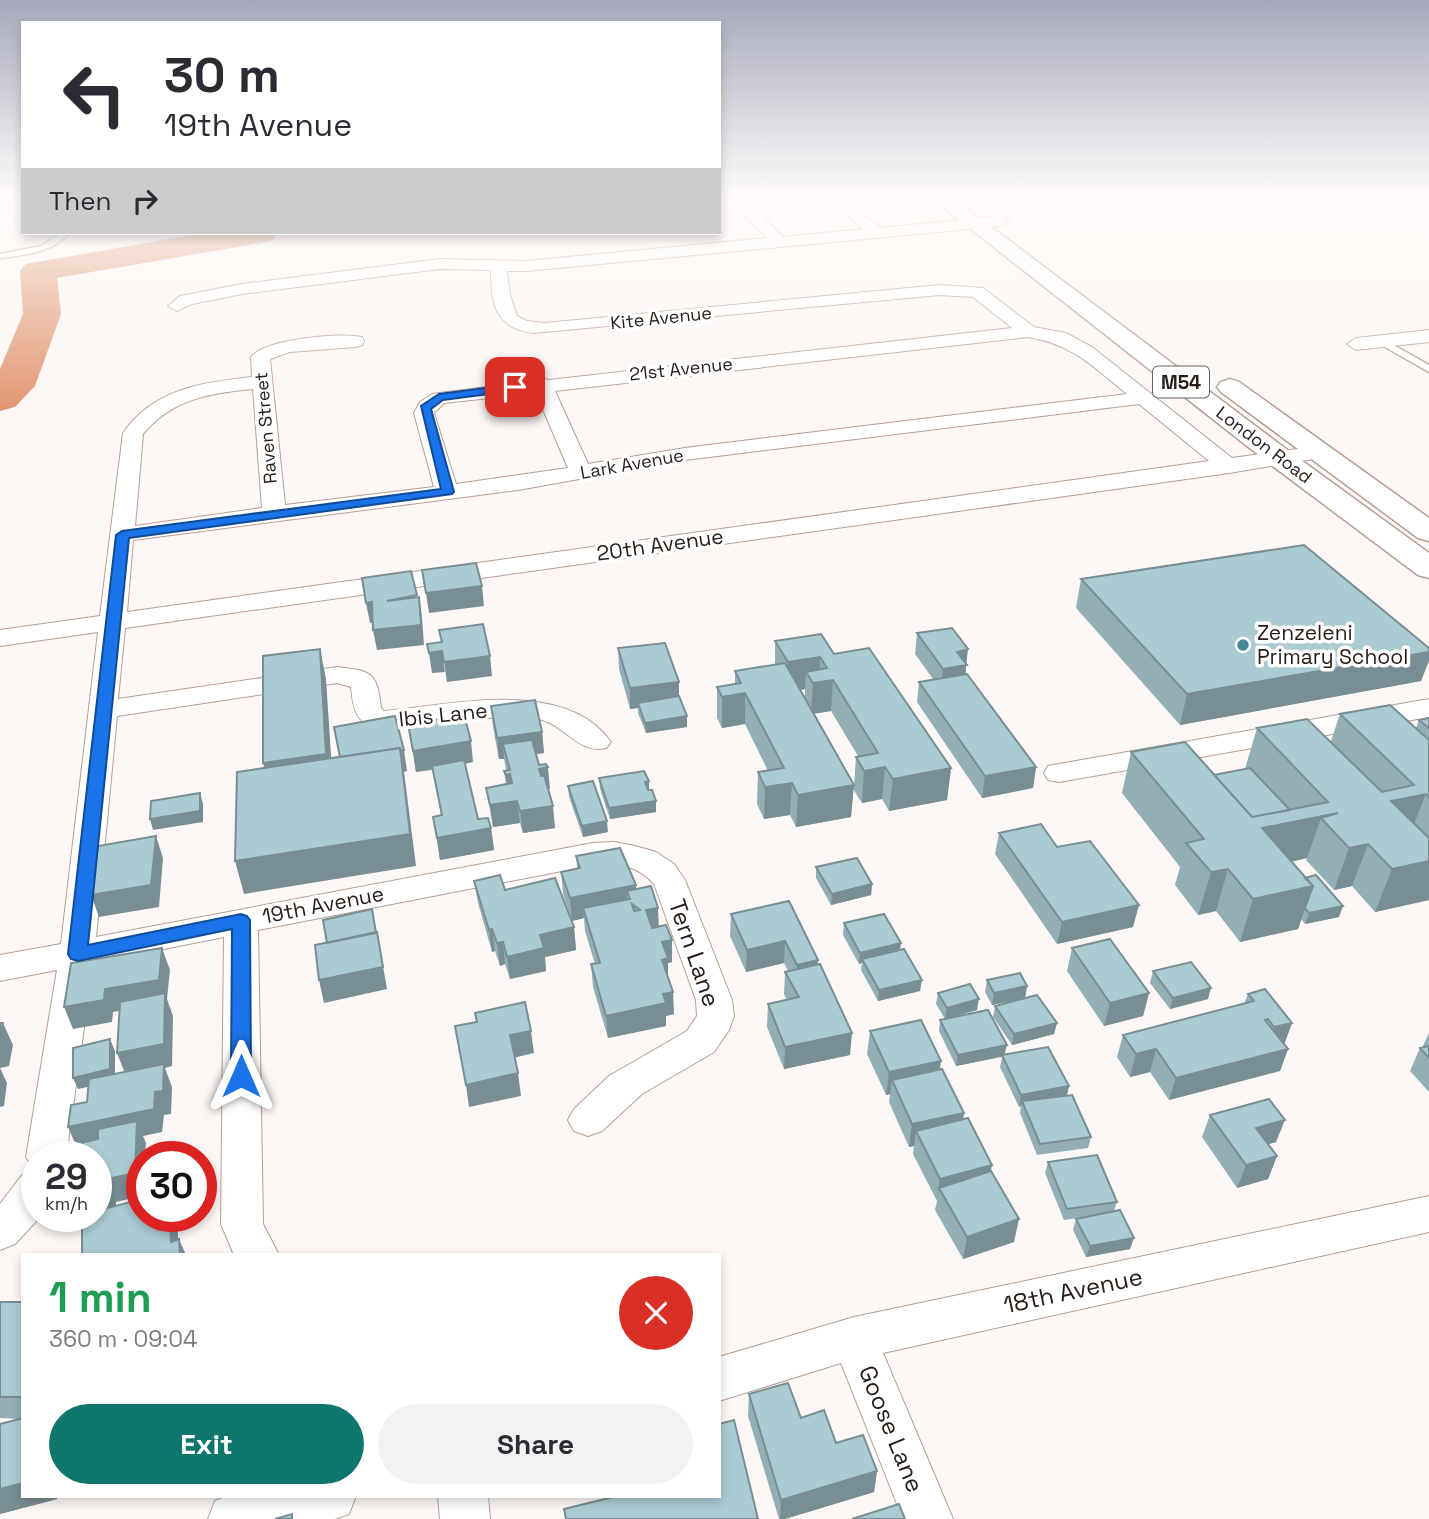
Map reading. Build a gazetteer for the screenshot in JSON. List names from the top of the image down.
{
  "streets": {
    "main road": ["M54", "London Road"],
    "street": [
      "Kite Avenue",
      "21st Avenue",
      "Raven Street",
      "Lark Avenue",
      "20th Avenue",
      "Ibis Lane",
      "19th Avenue",
      "Tern Lane",
      "18th Avenue",
      "Goose Lane"
    ]
  },
  "crossings": [
    ["Kite Avenue", "21st Avenue"],
    ["Kite Avenue", "Lark Avenue"],
    ["Kite Avenue", "20th Avenue"],
    ["21st Avenue", "Lark Avenue"],
    ["Raven Street", "Lark Avenue"],
    ["London Road", "20th Avenue"],
    ["19th Avenue", "Tern Lane"],
    ["18th Avenue", "Goose Lane"]
  ],
  "places": ["Zenzeleni Primary School"],
  "page": {
    "turn": ["30 m", "19th Avenue"],
    "then": "Then",
    "speed": "29 km/h",
    "limit": "30",
    "heading": ["1 min", "360 m · 09:04"],
    "buttons": ["Exit", "Share"]
  }
}
